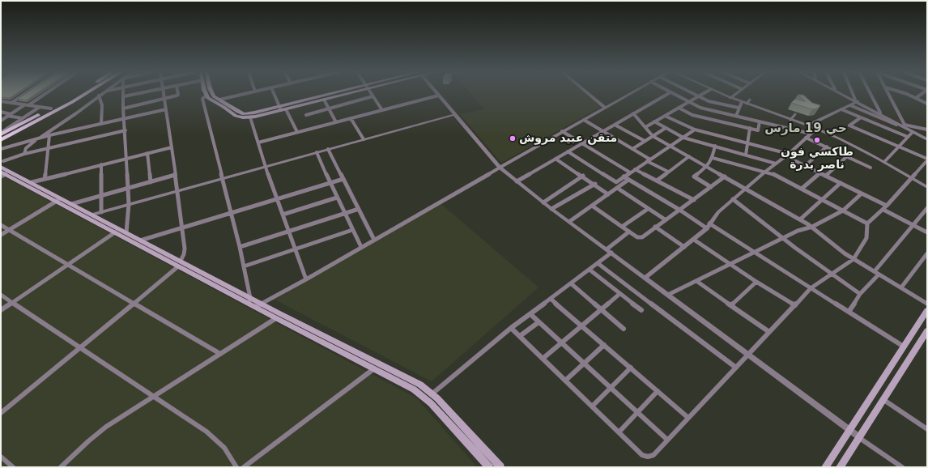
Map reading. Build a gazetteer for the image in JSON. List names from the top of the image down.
{
  "districts": ["حي 19 مارس"],
  "places": ["متقن عبيد مروش", "طاكسي فون ناصر بدرة"]
}
